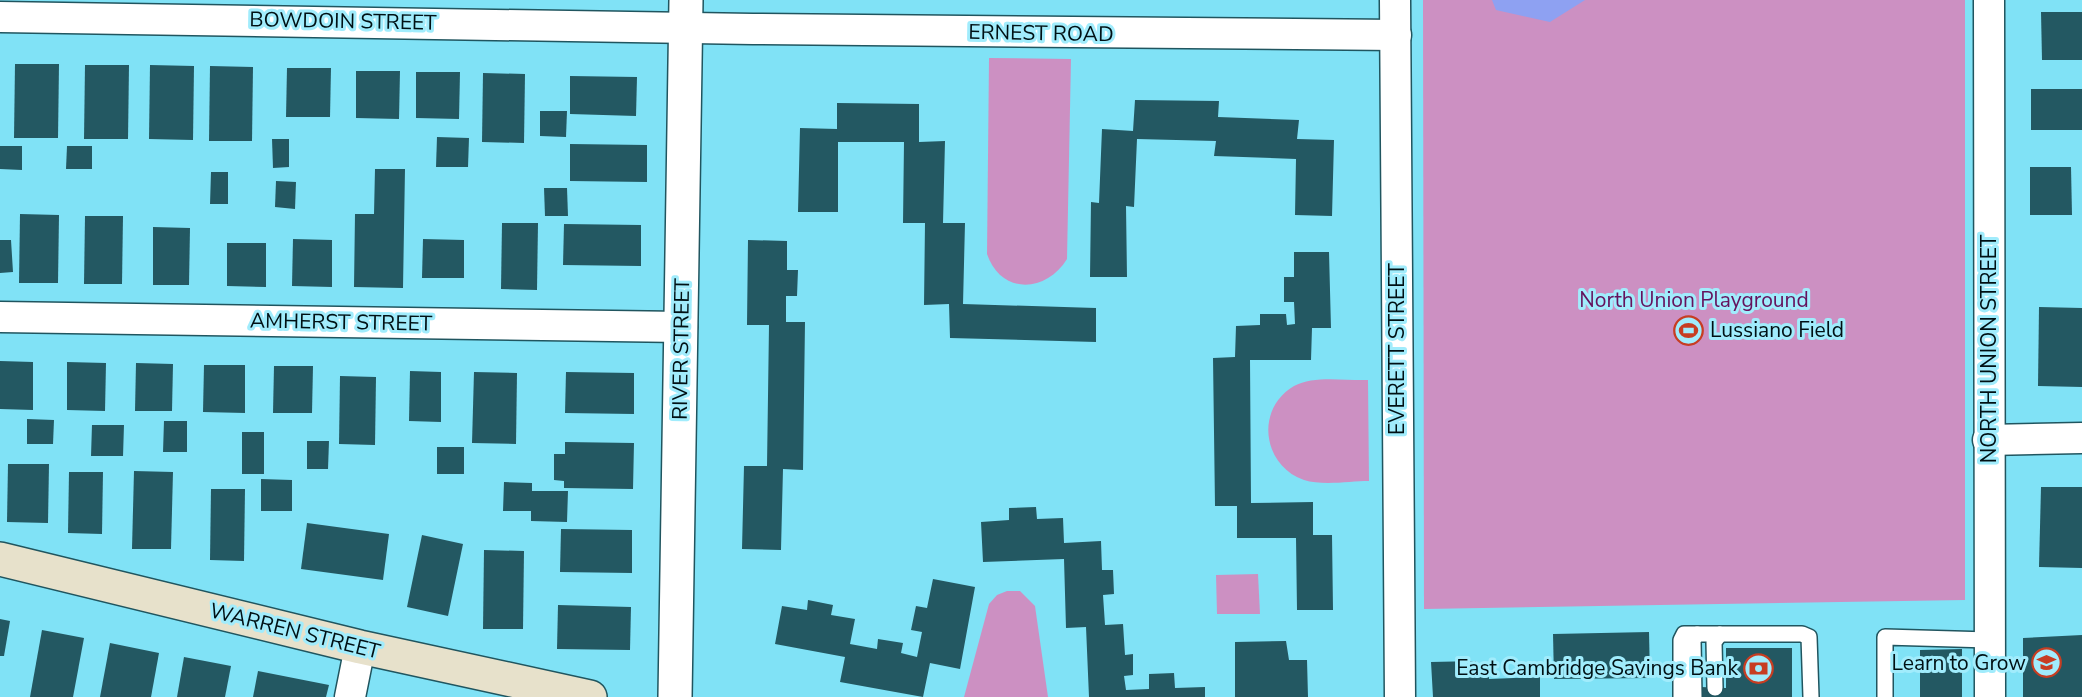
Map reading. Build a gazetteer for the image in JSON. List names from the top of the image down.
{
  "streets": {
    "main road": ["WARREN STREET"],
    "street": [
      "BOWDOIN STREET",
      "ERNEST ROAD",
      "AMHERST STREET",
      "RIVER STREET",
      "EVERETT STREET",
      "NORTH UNION STREET"
    ]
  },
  "crossings": [
    ["BOWDOIN STREET", "ERNEST ROAD"],
    ["BOWDOIN STREET", "RIVER STREET"],
    ["ERNEST ROAD", "RIVER STREET"],
    ["ERNEST ROAD", "EVERETT STREET"],
    ["AMHERST STREET", "RIVER STREET"]
  ],
  "parks": ["North Union Playground"],
  "places": {
    "sports": ["Lussiano Field"],
    "school or university": ["Learn to Grow"],
    "bank": ["East Cambridge Savings Bank"]
  }
}
